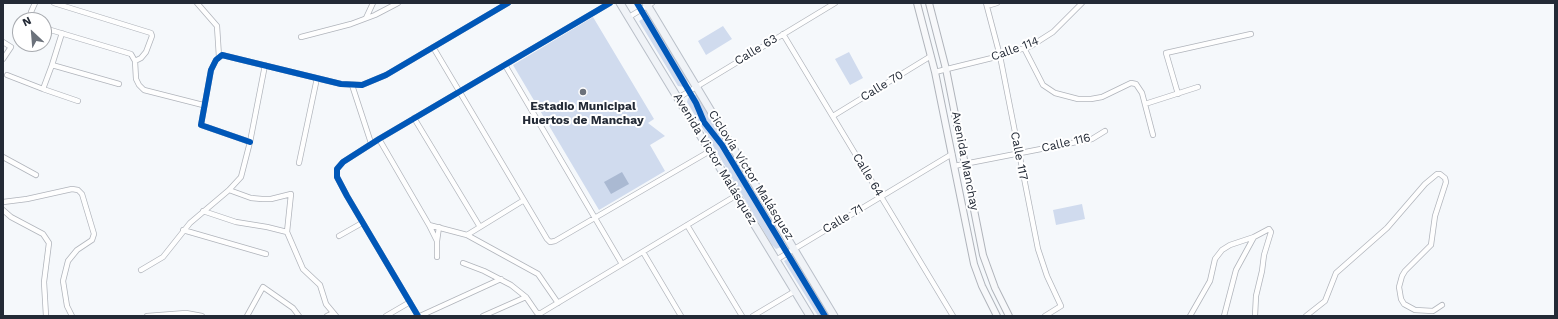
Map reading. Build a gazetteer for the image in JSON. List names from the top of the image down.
{
  "streets": {
    "main road": ["Avenida Victor Malásquez"],
    "street": [
      "Calle 114",
      "Calle 63",
      "Calle 70",
      "Calle 116",
      "Calle 117",
      "Avenida Manchay",
      "Calle 64",
      "Calle 71"
    ],
    "cycle path": ["Ciclovía Víctor Malásquez"]
  },
  "crossings": [
    ["Calle 114", "Calle 117"],
    ["Calle 114", "Avenida Manchay"],
    ["Calle 63", "Avenida Victor Malásquez"],
    ["Calle 63", "Calle 64"],
    ["Calle 70", "Avenida Manchay"],
    ["Calle 70", "Calle 64"],
    ["Calle 116", "Calle 117"],
    ["Calle 116", "Avenida Manchay"],
    ["Avenida Victor Malásquez", "Calle 71"],
    ["Avenida Manchay", "Calle 71"],
    ["Calle 64", "Calle 71"]
  ],
  "places": ["Estadio Municipal Huertos de Manchay"],
  "north": "top left"
}
